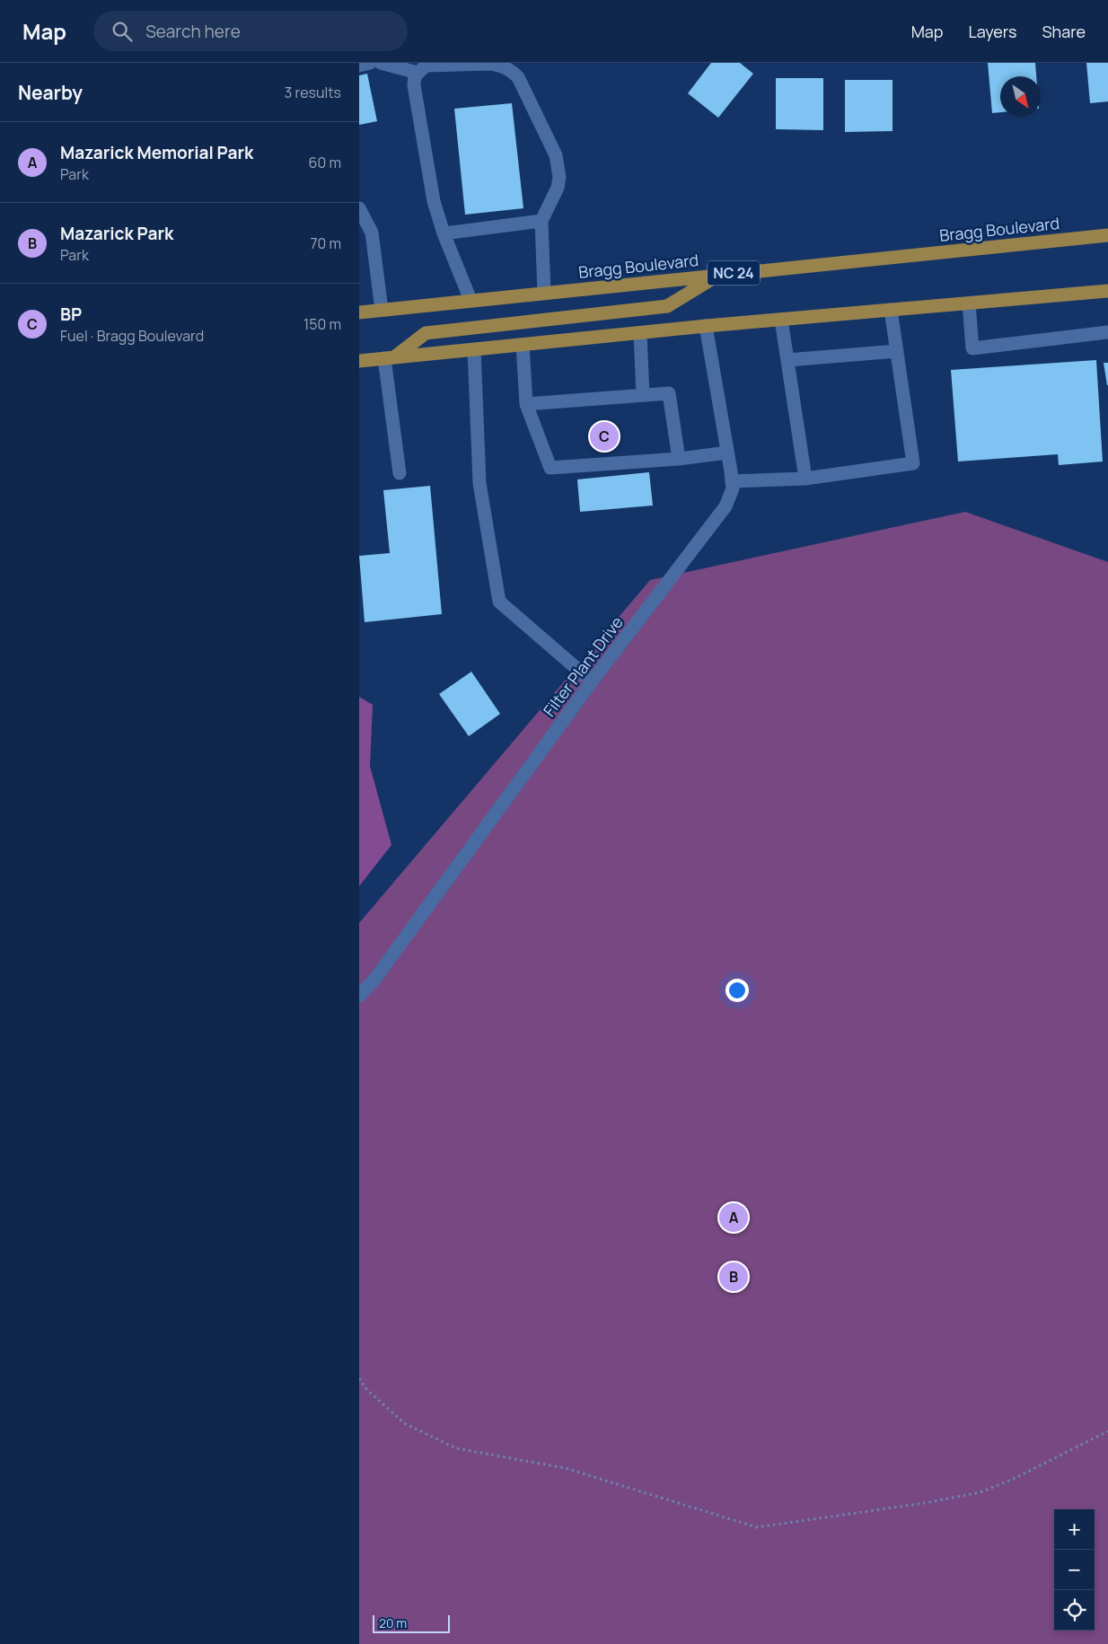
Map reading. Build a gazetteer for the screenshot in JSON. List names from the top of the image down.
{
  "streets": {
    "main road": ["Bragg Boulevard", "NC 24"],
    "street": ["Filter Plant Drive"]
  },
  "scale_bar": "20 m",
  "north": "bottom right",
  "page": {
    "header": "Map",
    "search": "Search here",
    "nav": ["Map", "Layers", "Share"],
    "heading": ["Nearby", "3 results"],
    "list": [
      {
        "mark": "A",
        "name": "Mazarick Memorial Park",
        "note": "Park",
        "value": "60 m"
      },
      {
        "mark": "B",
        "name": "Mazarick Park",
        "note": "Park",
        "value": "70 m"
      },
      {
        "mark": "C",
        "name": "BP",
        "note": "Fuel · Bragg Boulevard",
        "value": "150 m"
      }
    ],
    "pins": ["C", "A", "B"],
    "map_buttons": ["+", "−"],
    "scale": "20 m"
  }
}
